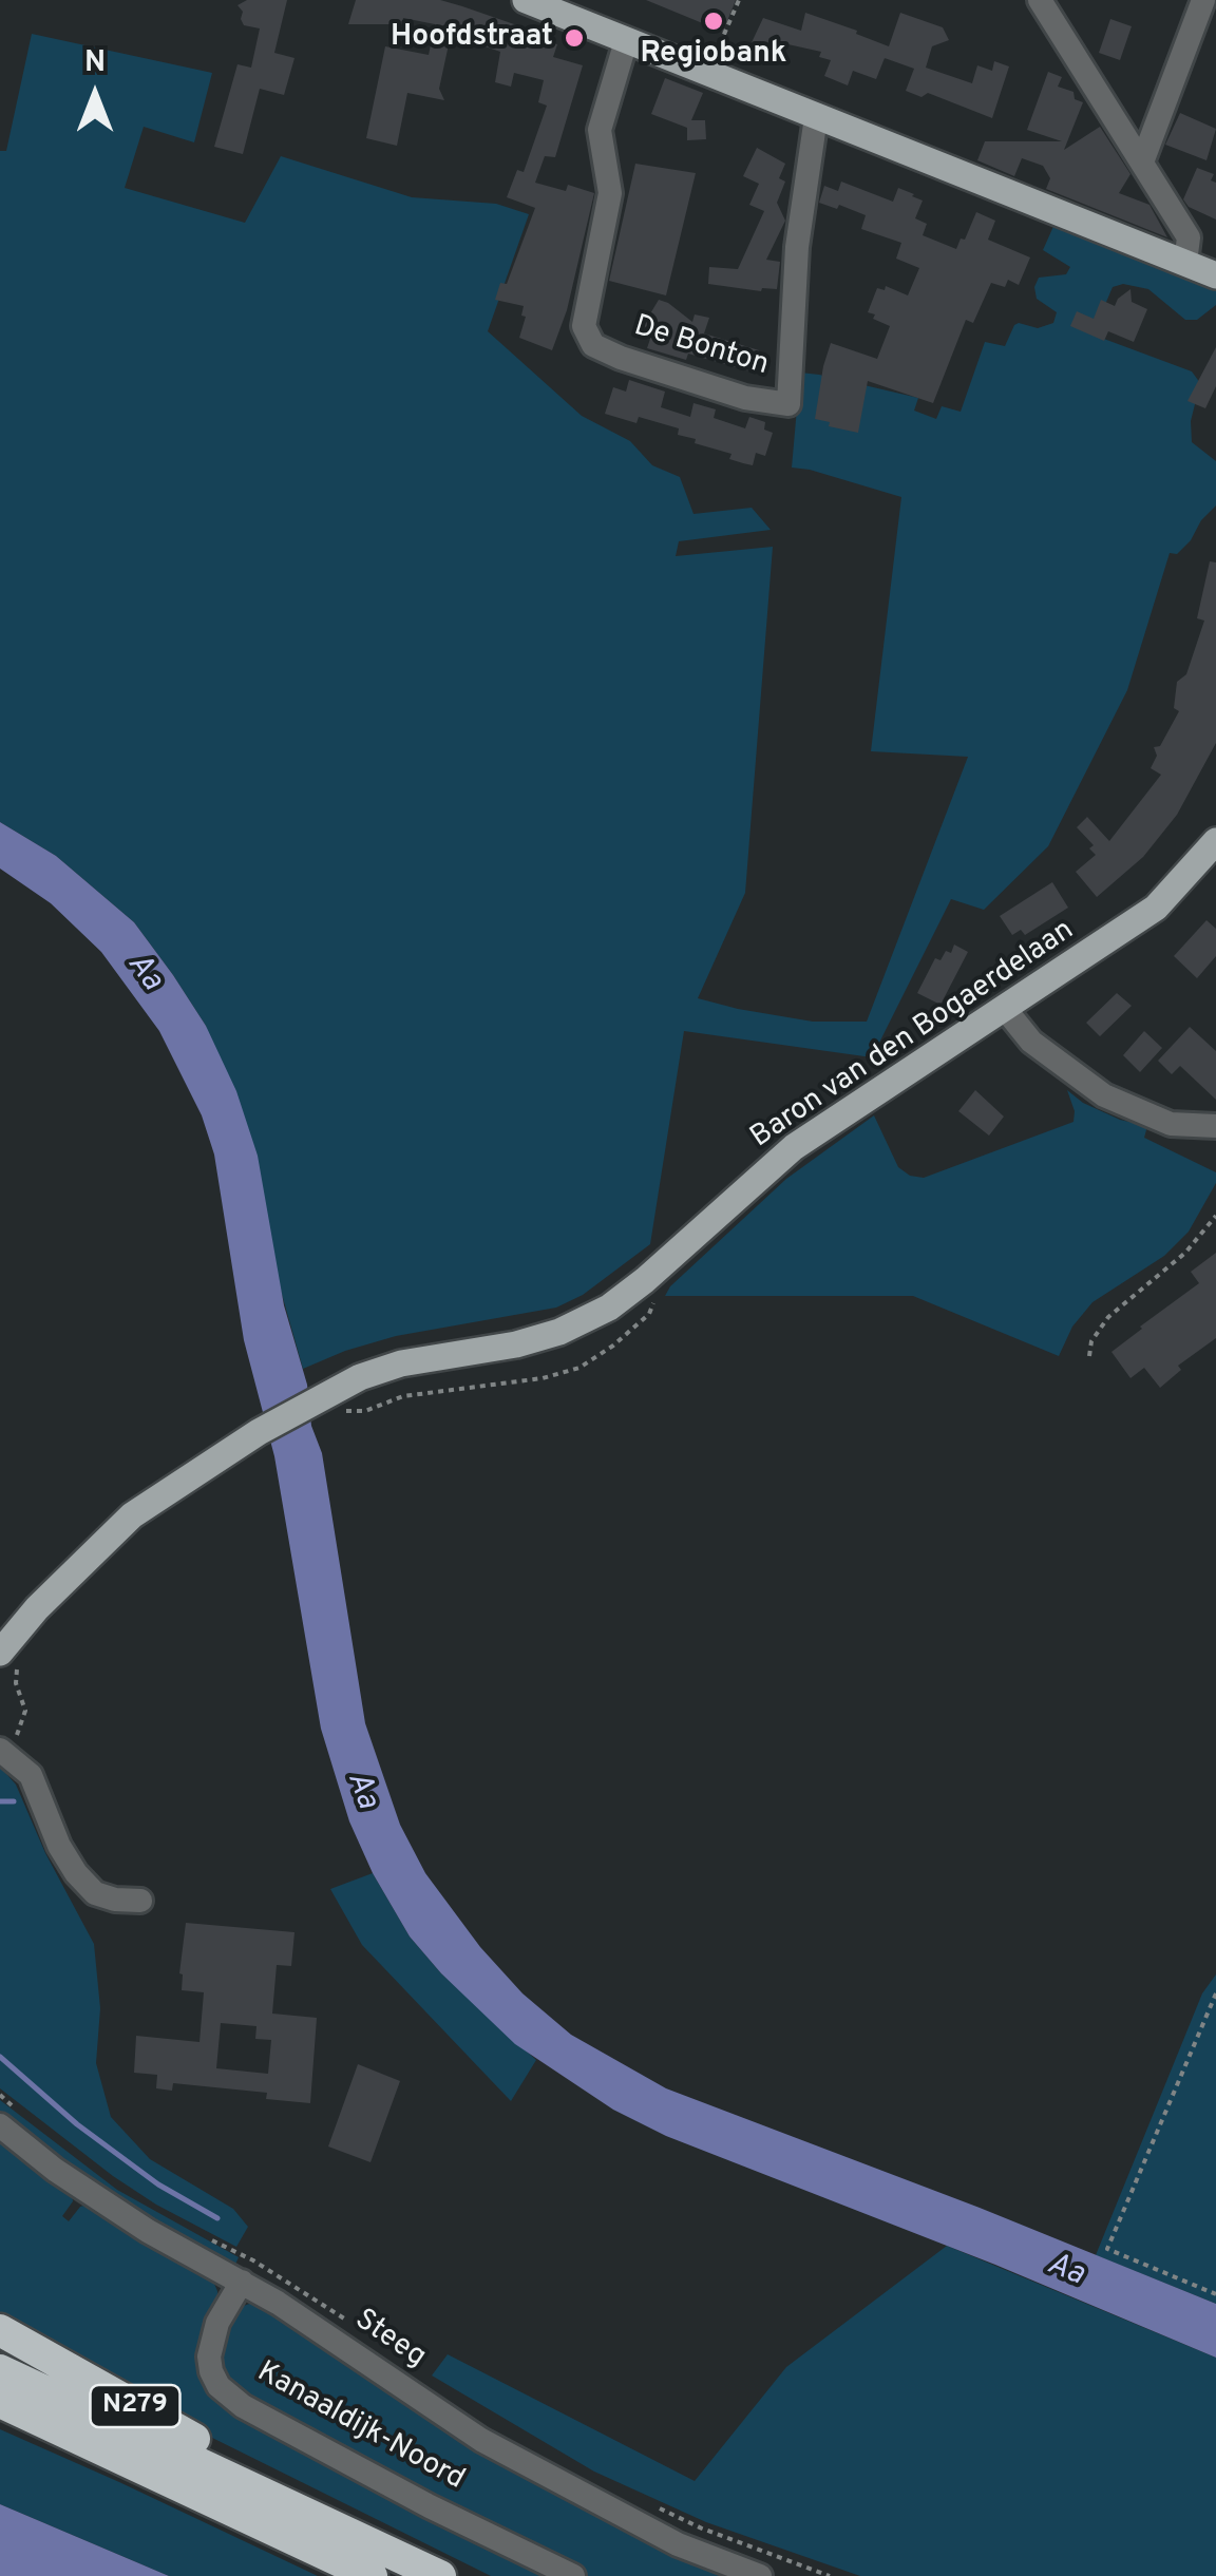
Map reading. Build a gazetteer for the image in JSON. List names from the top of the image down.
{
  "streets": {
    "highway": ["N279"],
    "main road": ["Baron van den Bogaerdelaan"],
    "street": ["De Bonton", "Steeg", "Kanaaldijk-Noord"]
  },
  "crossings": [
    ["Steeg", "Kanaaldijk-Noord"]
  ],
  "water": ["Aa"],
  "places": ["Regiobank", "Hoofdstraat"],
  "north": "top"
}
